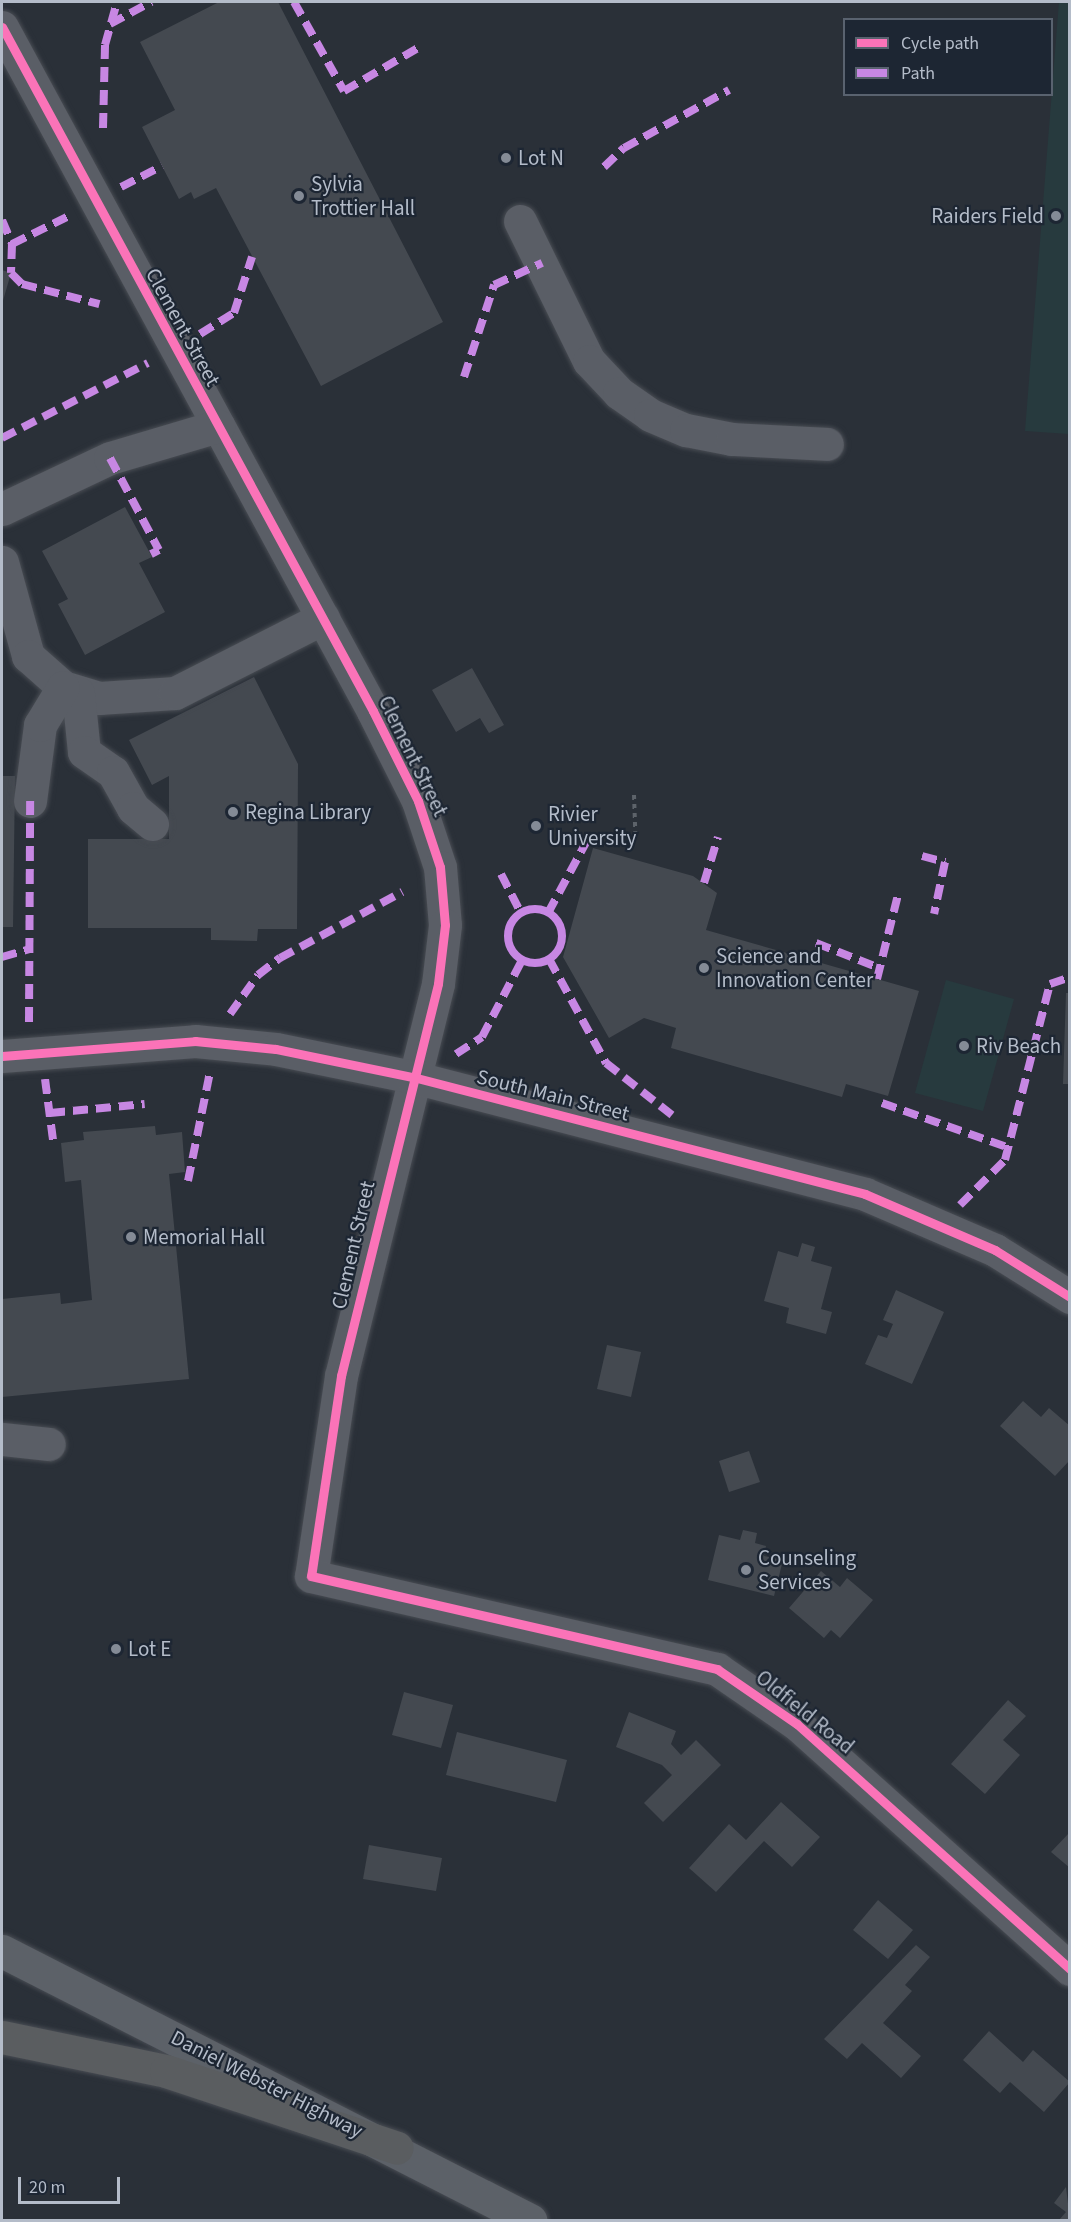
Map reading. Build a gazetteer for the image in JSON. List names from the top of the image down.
{
  "streets": {
    "main road": ["Daniel Webster Highway"],
    "street": ["Clement Street", "South Main Street", "Oldfield Road"]
  },
  "crossings": [
    ["Clement Street", "South Main Street"],
    ["Clement Street", "Oldfield Road"]
  ],
  "places": [
    "Lot N",
    "Sylvia Trottier Hall",
    "Raiders Field",
    "Regina Library",
    "Rivier University",
    "Science and Innovation Center",
    "Riv Beach",
    "Memorial Hall",
    "Counseling Services",
    "Lot E"
  ],
  "legend": ["Cycle path", "Path"],
  "scale_bar": "20 m"
}
